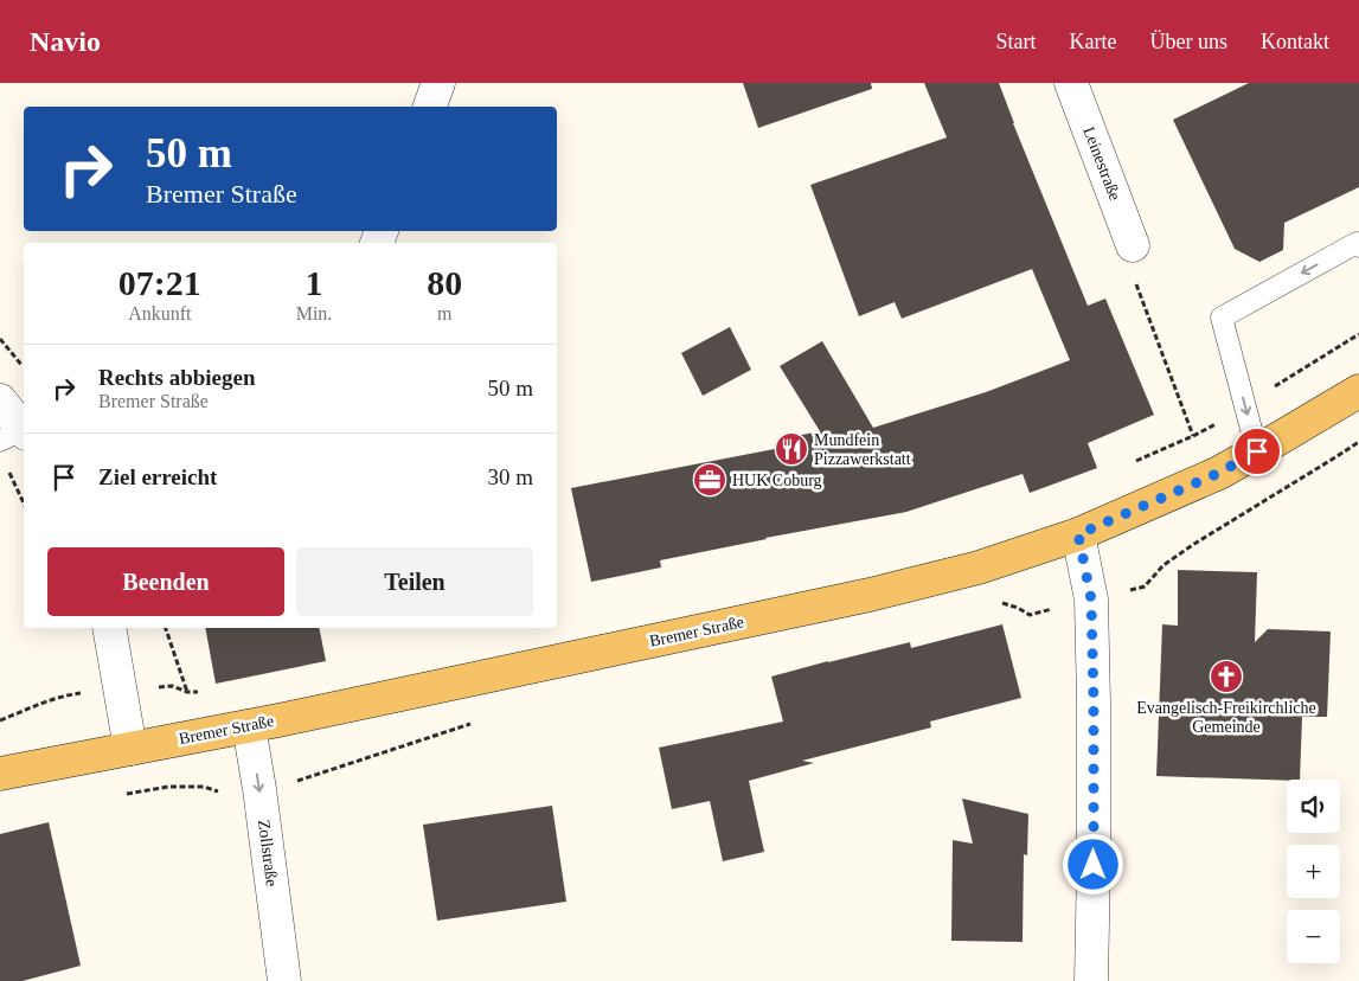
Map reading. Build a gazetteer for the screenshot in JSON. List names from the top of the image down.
{
  "streets": {
    "main road": ["Bremer Straße"],
    "street": ["Leinestraße", "Zollstraße"]
  },
  "crossings": [
    ["Bremer Straße", "Zollstraße"]
  ],
  "one_way": ["Zollstraße"],
  "places": {
    "restaurant": ["Mundfein Pizzawerkstatt"],
    "office": ["HUK Coburg"],
    "church": ["Evangelisch-Freikirchliche Gemeinde"]
  },
  "page": {
    "header": "Navio",
    "nav": [
      "Start",
      "Karte",
      "Über uns",
      "Kontakt"
    ],
    "turn": ["50 m", "Bremer Straße"],
    "eta": [
      "07:21",
      "Ankunft",
      "1",
      "Min.",
      "80",
      "m"
    ],
    "list": [
      {
        "name": "Rechts abbiegen",
        "note": "Bremer Straße",
        "value": "50 m"
      },
      {
        "name": "Ziel erreicht",
        "value": "30 m"
      }
    ],
    "buttons": ["Beenden", "Teilen"],
    "map_buttons": ["+", "−"]
  }
}
